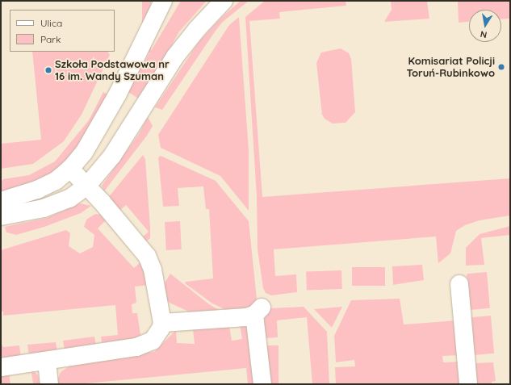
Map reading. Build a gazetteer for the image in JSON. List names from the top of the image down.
{
  "places": ["Komisariat Policji Toruń-Rubinkowo", "Szkoła Podstawowa nr 16 im. Wandy Szuman"],
  "legend": ["Ulica", "Park"],
  "north": "bottom"
}
